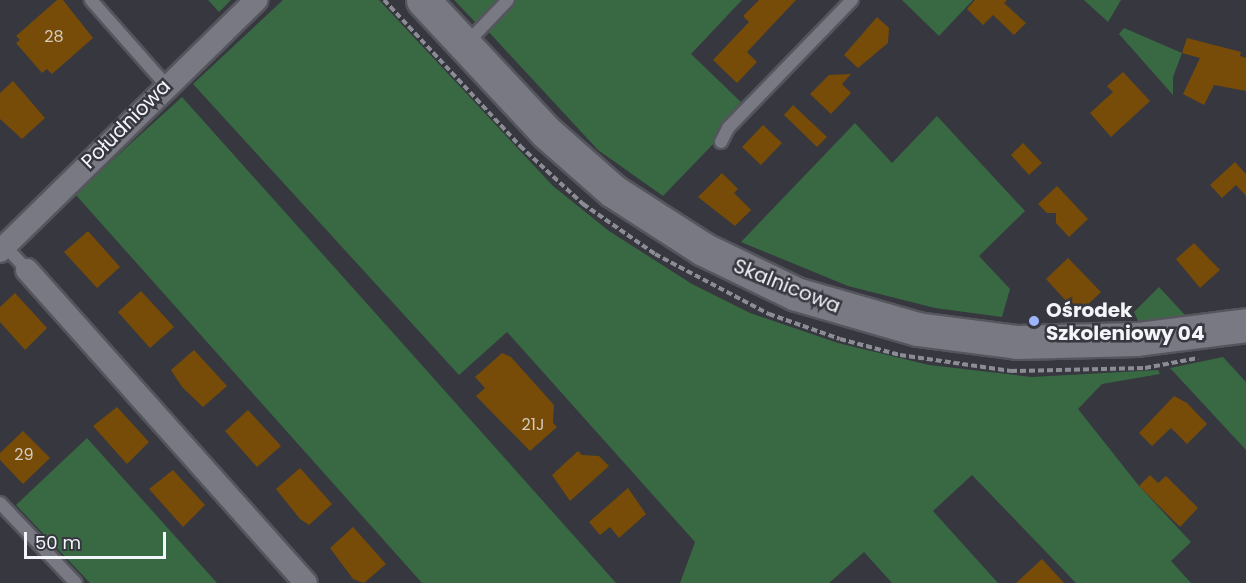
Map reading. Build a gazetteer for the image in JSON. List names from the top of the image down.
{
  "streets": {
    "street": ["Południowa", "Skalnicowa"]
  },
  "places": ["Ośrodek Szkoleniowy 04"],
  "house_numbers": ["28", "21J", "29"],
  "scale_bar": "50 m"
}
